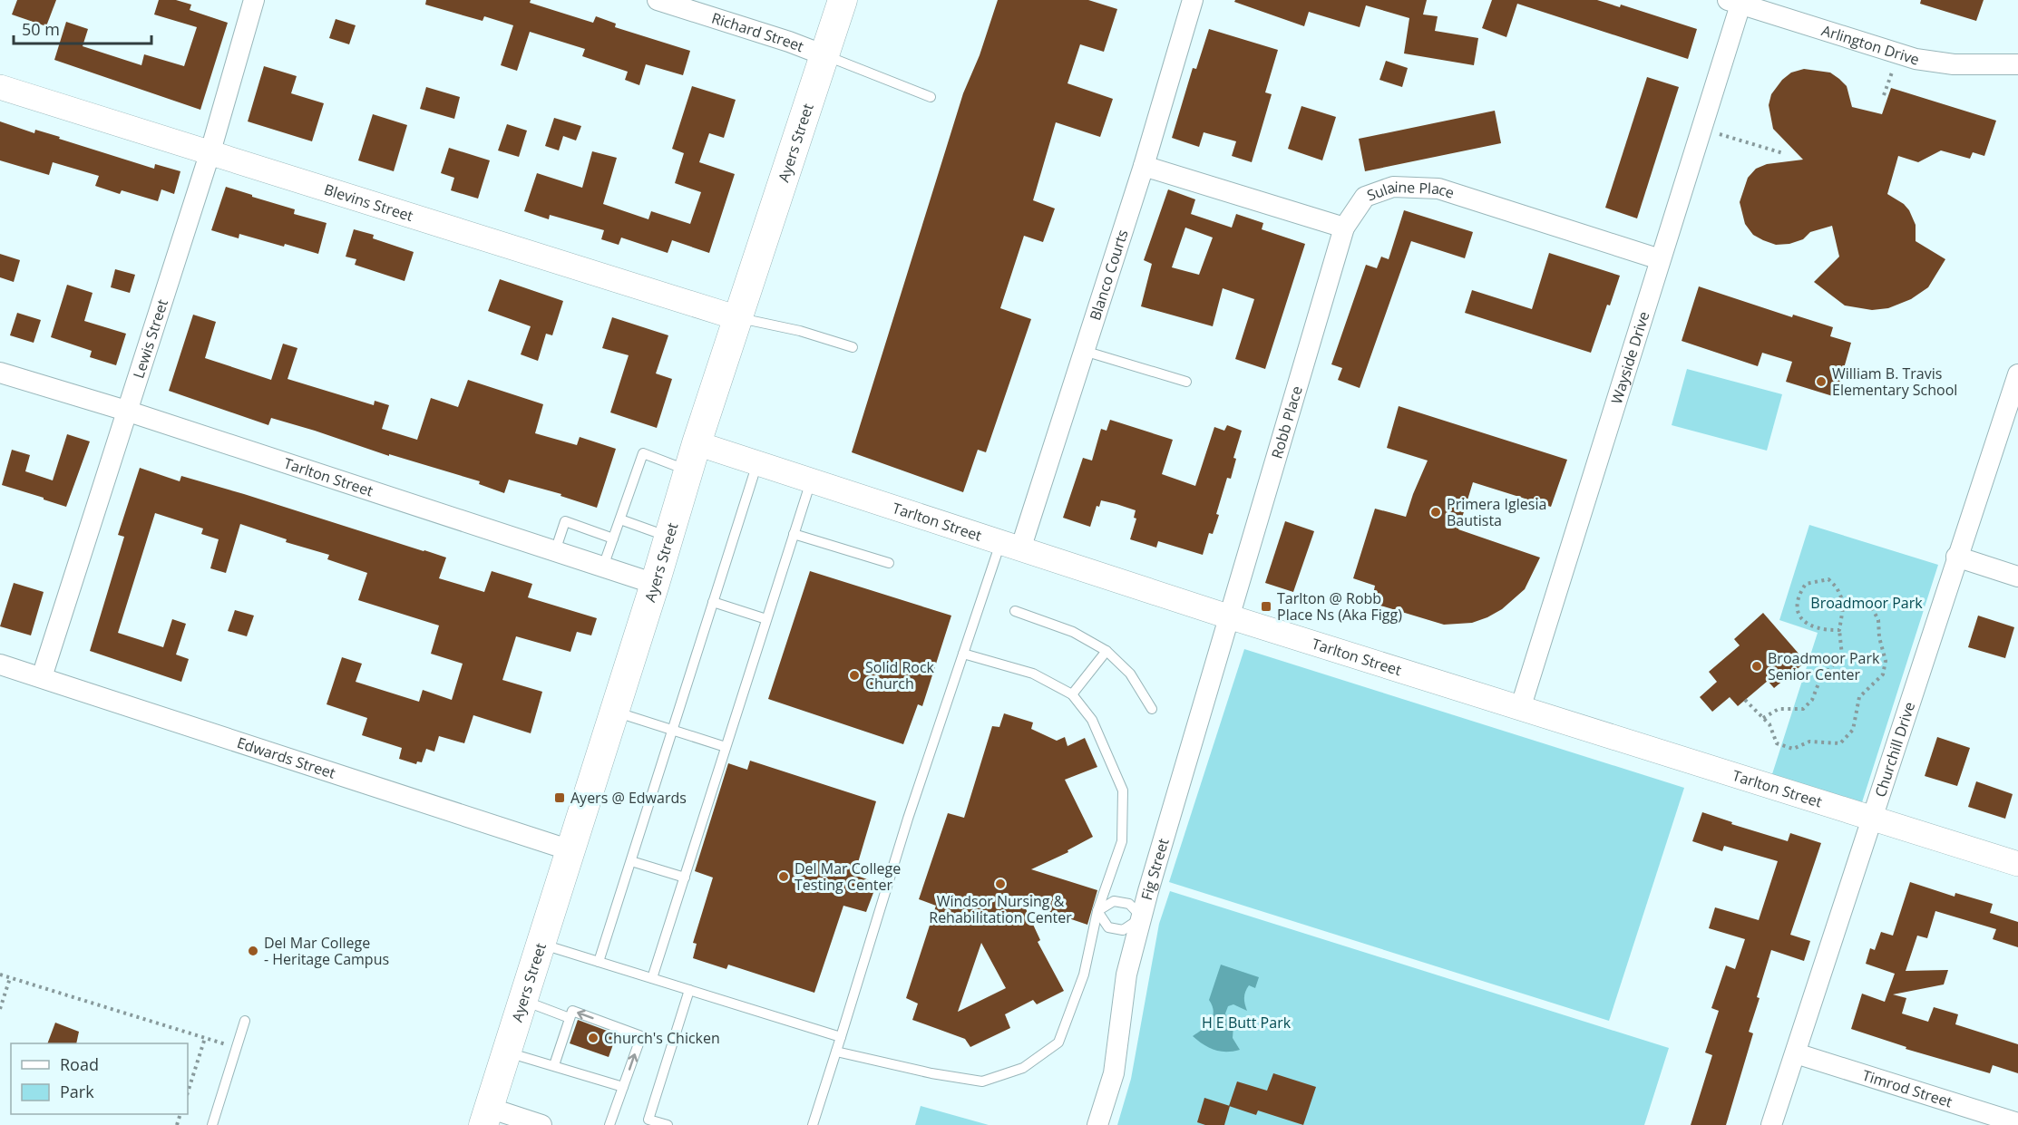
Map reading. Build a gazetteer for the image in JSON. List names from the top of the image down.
{
  "streets": {
    "main road": ["Ayers Street"],
    "street": [
      "Richard Street",
      "Arlington Drive",
      "Sulaine Place",
      "Blevins Street",
      "Blanco Courts",
      "Lewis Street",
      "Wayside Drive",
      "Robb Place",
      "Tarlton Street",
      "Churchill Drive",
      "Edwards Street",
      "Fig Street",
      "Timrod Street"
    ]
  },
  "crossings": [
    ["Richard Street", "Ayers Street"],
    ["Arlington Drive", "Wayside Drive"],
    ["Ayers Street", "Blevins Street"],
    ["Ayers Street", "Tarlton Street"],
    ["Ayers Street", "Edwards Street"],
    ["Sulaine Place", "Wayside Drive"],
    ["Sulaine Place", "Robb Place"],
    ["Blevins Street", "Lewis Street"],
    ["Blanco Courts", "Tarlton Street"],
    ["Lewis Street", "Tarlton Street"],
    ["Lewis Street", "Edwards Street"],
    ["Wayside Drive", "Tarlton Street"],
    ["Robb Place", "Tarlton Street"],
    ["Robb Place", "Fig Street"],
    ["Tarlton Street", "Churchill Drive"],
    ["Tarlton Street", "Fig Street"],
    ["Churchill Drive", "Timrod Street"]
  ],
  "parks": ["Broadmoor Park", "H E Butt Park"],
  "places": {
    "other": [
      "William B. Travis Elementary School",
      "Primera Iglesia Bautista",
      "Broadmoor Park Senior Center",
      "Solid Rock Church",
      "Del Mar College Testing Center",
      "Windsor Nursing & Rehabilitation Center",
      "Del Mar College - Heritage Campus",
      "Church's Chicken"
    ],
    "transit": ["Tarlton @ Robb Place Ns (Aka Figg)", "Ayers @ Edwards"]
  },
  "legend": ["Road", "Park"],
  "scale_bar": "50 m"
}
